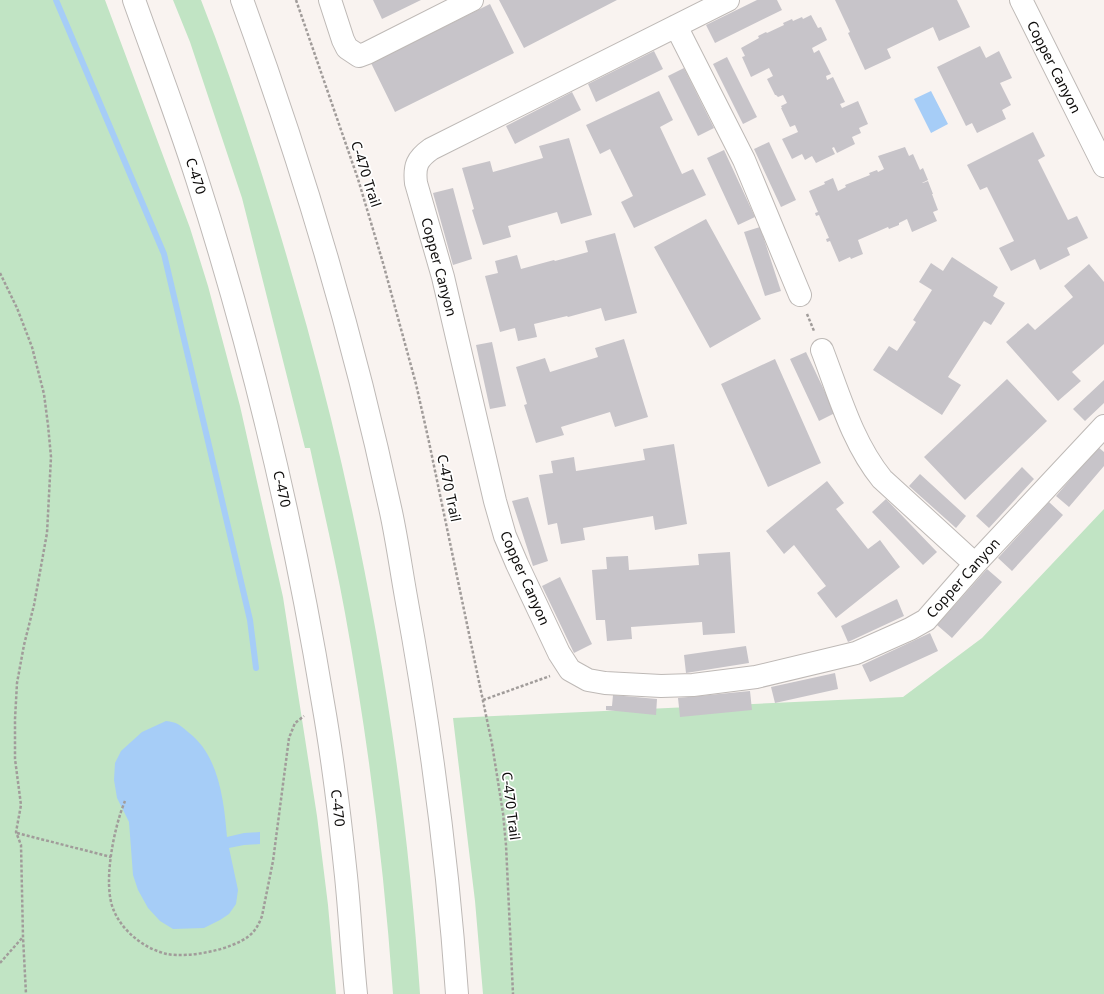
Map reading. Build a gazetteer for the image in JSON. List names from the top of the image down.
{
  "streets": {
    "main road": ["Copper Canyon", "C-470"],
    "path": ["C-470 Trail"]
  }
}
